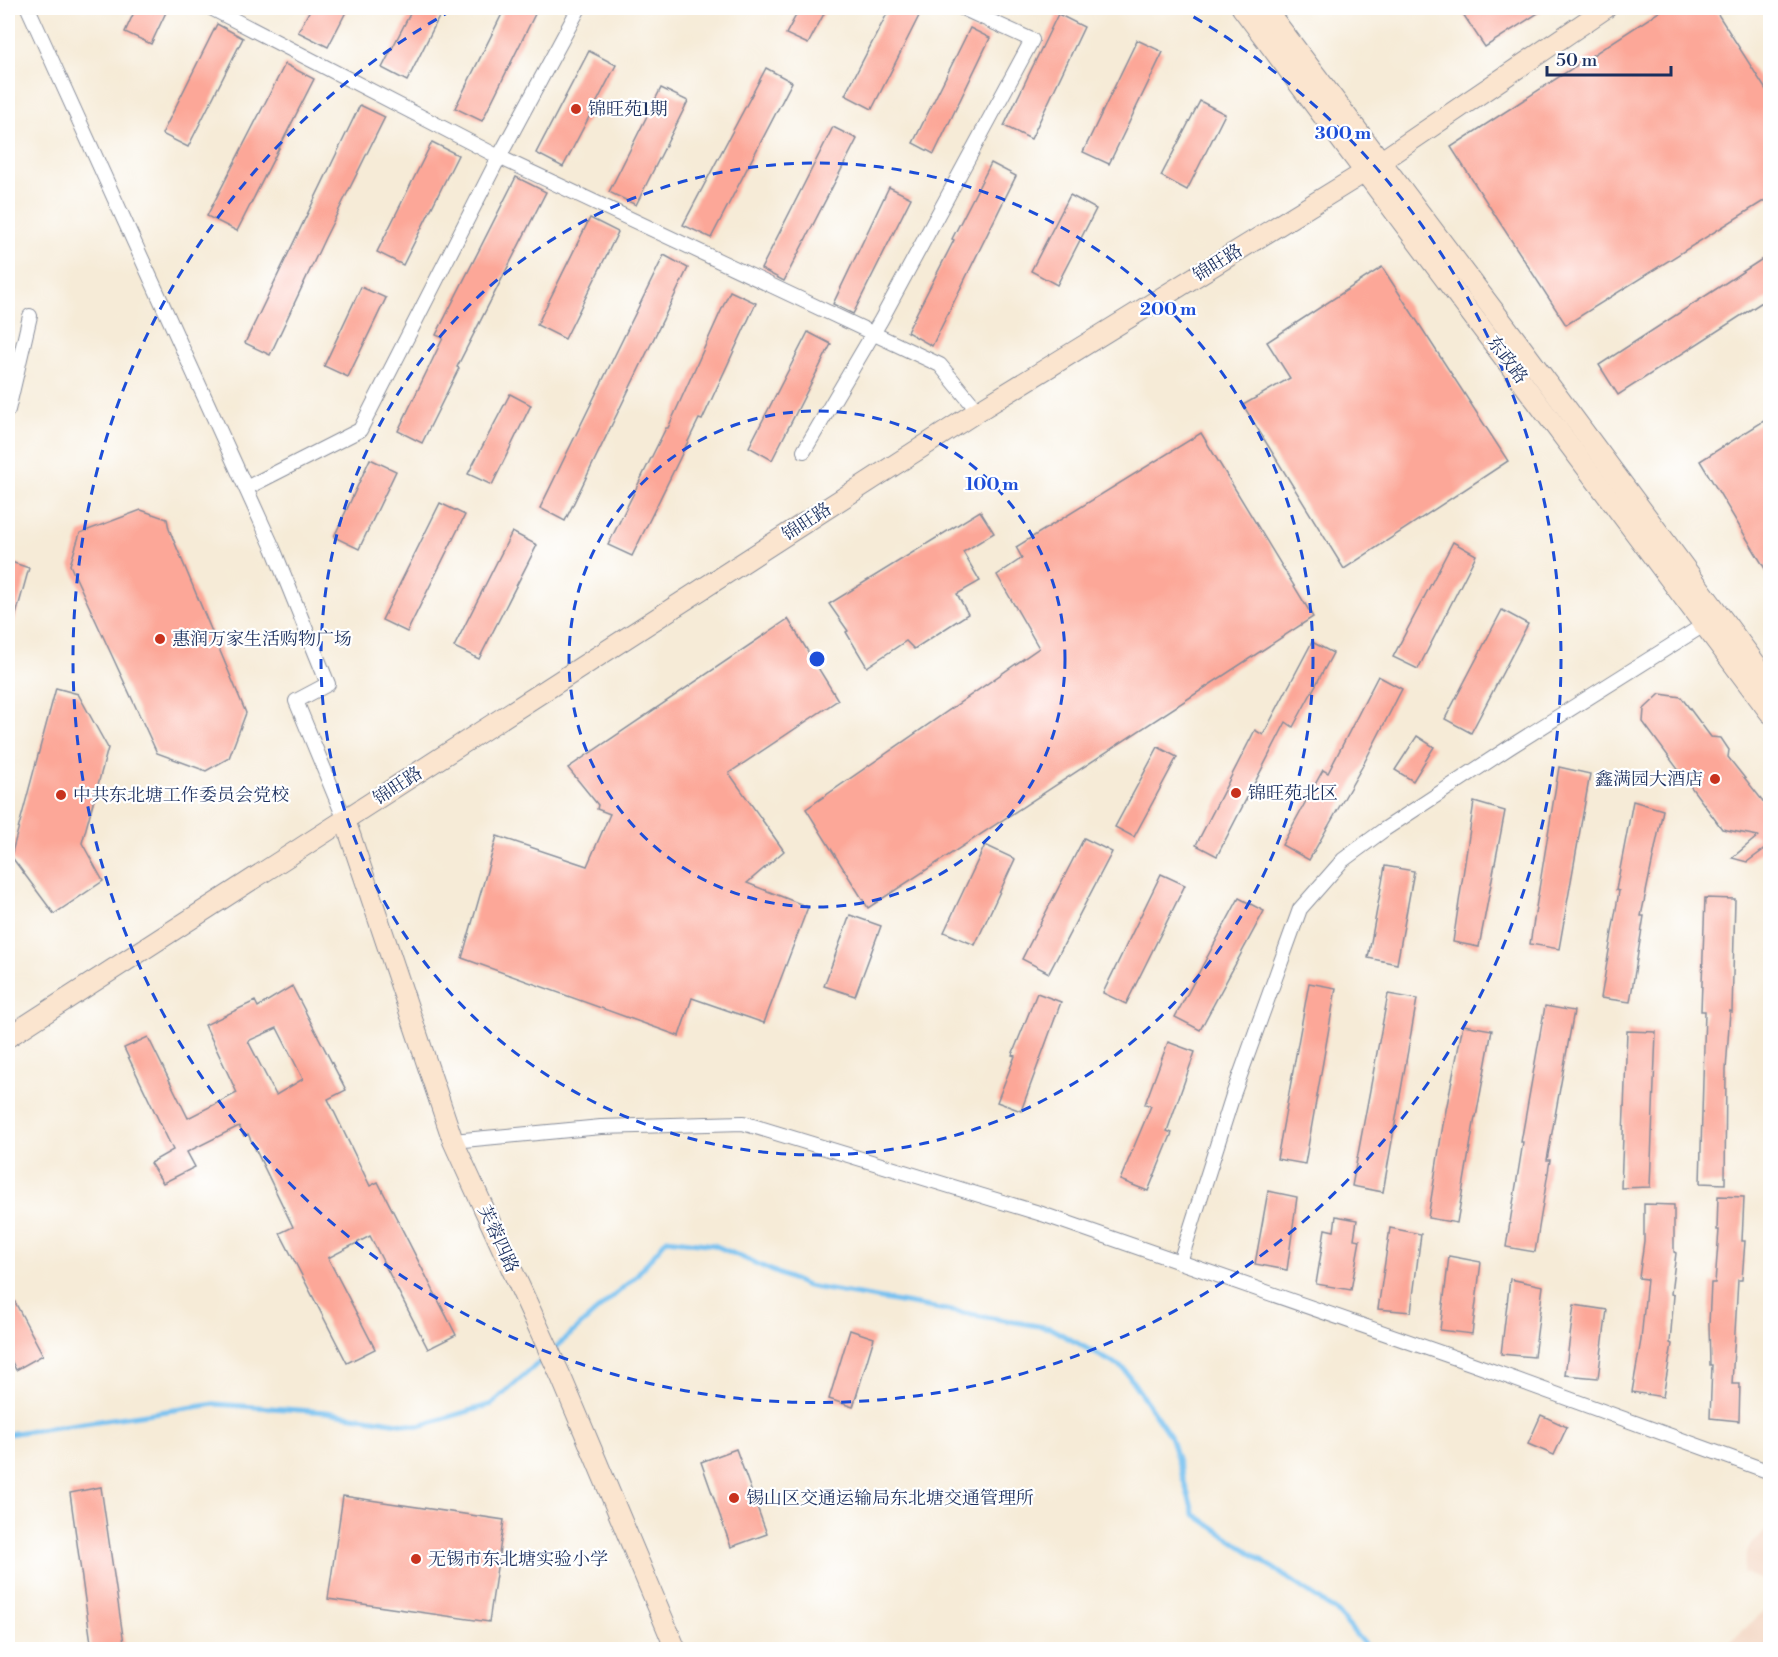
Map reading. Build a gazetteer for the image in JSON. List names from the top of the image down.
{
  "streets": {
    "street": ["锦旺路", "东政路", "芙蓉四路"]
  },
  "crossings": [
    ["锦旺路", "东政路"],
    ["锦旺路", "芙蓉四路"]
  ],
  "places": [
    "锦旺苑1期",
    "惠润万家生活购物广场",
    "鑫满园大酒店",
    "锦旺苑北区",
    "中共东北塘工作委员会党校",
    "锡山区交通运输局东北塘交通管理所",
    "无锡市东北塘实验小学"
  ],
  "scale_bar": "50 m",
  "rings": ["300 m", "200 m", "100 m"]
}
